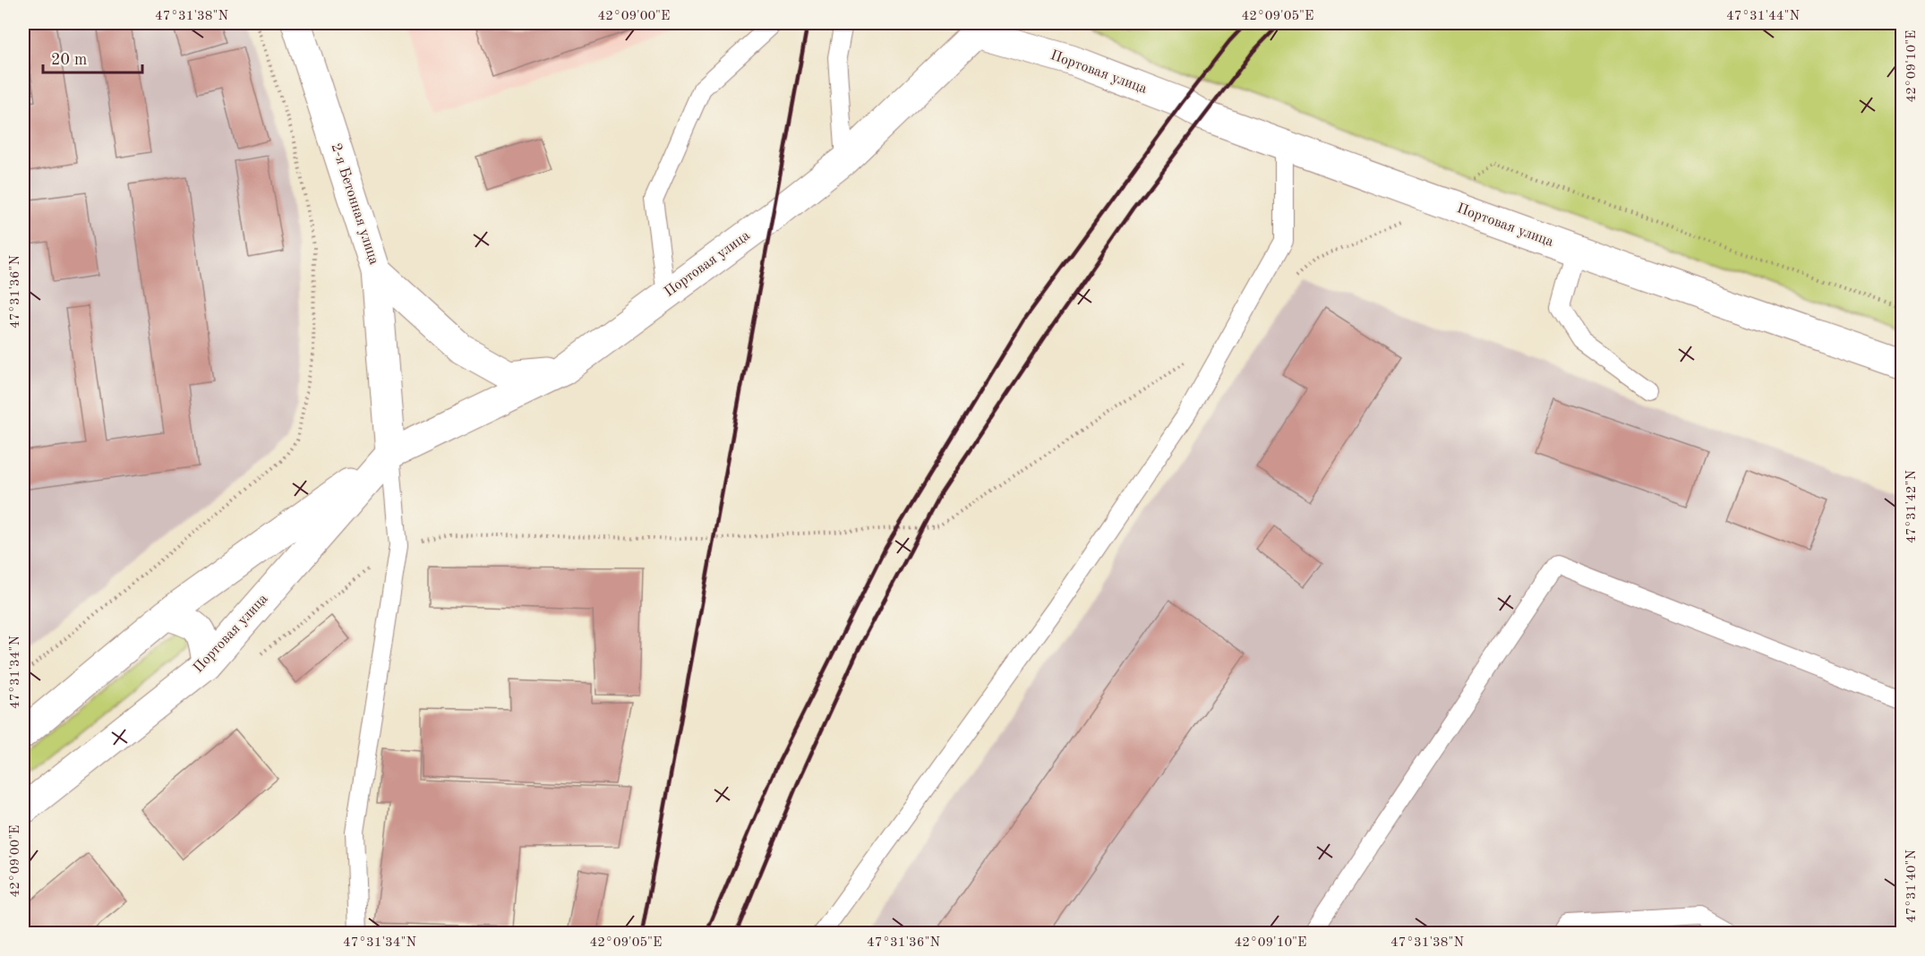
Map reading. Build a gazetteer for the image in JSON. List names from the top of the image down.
{
  "streets": {
    "street": ["Портовая улица", "2-я Бетонная улица"]
  },
  "crossings": [
    ["Портовая улица", "2-я Бетонная улица"]
  ],
  "scale_bar": "20 m",
  "coordinates": [
    "47°31'38\"N",
    "42°09'00\"E",
    "42°09'05\"E",
    "47°31'44\"N",
    "42°09'10\"E",
    "47°31'36\"N",
    "47°31'42\"N",
    "47°31'34\"N",
    "47°31'40\"N"
  ]
}
